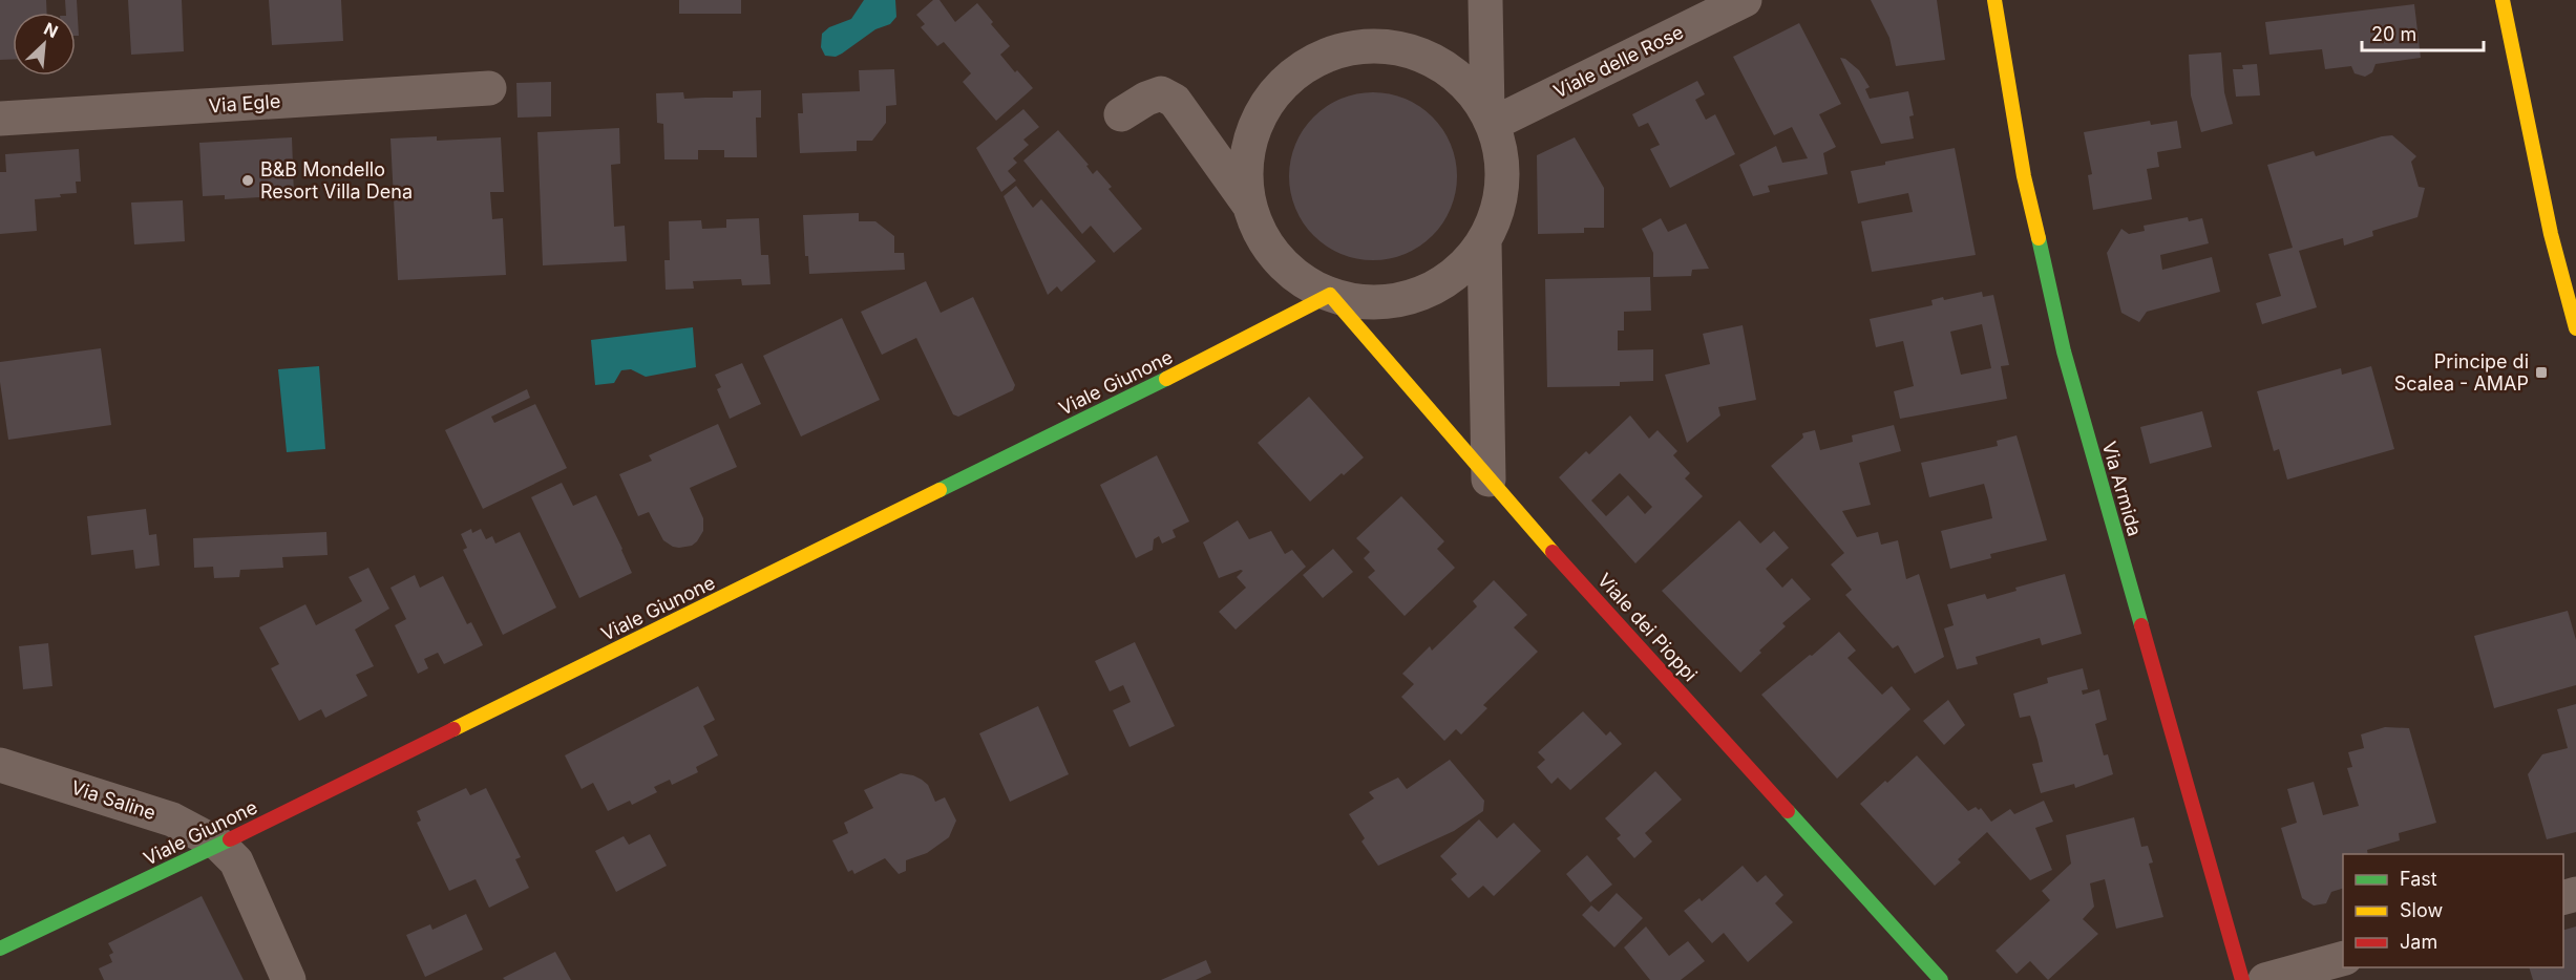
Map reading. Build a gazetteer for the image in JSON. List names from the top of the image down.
{
  "streets": {
    "street": [
      "Viale delle Rose",
      "Via Egle",
      "Viale Giunone",
      "Via Armida",
      "Viale dei Pioppi",
      "Via Saline"
    ]
  },
  "crossings": [
    ["Viale Giunone", "Viale dei Pioppi"],
    ["Viale Giunone", "Via Saline"]
  ],
  "places": {
    "other": ["B&B Mondello Resort Villa Dena"],
    "transit": ["Principe di Scalea - AMAP"]
  },
  "legend": ["Fast", "Slow", "Jam"],
  "scale_bar": "20 m",
  "north": "top right"
}
